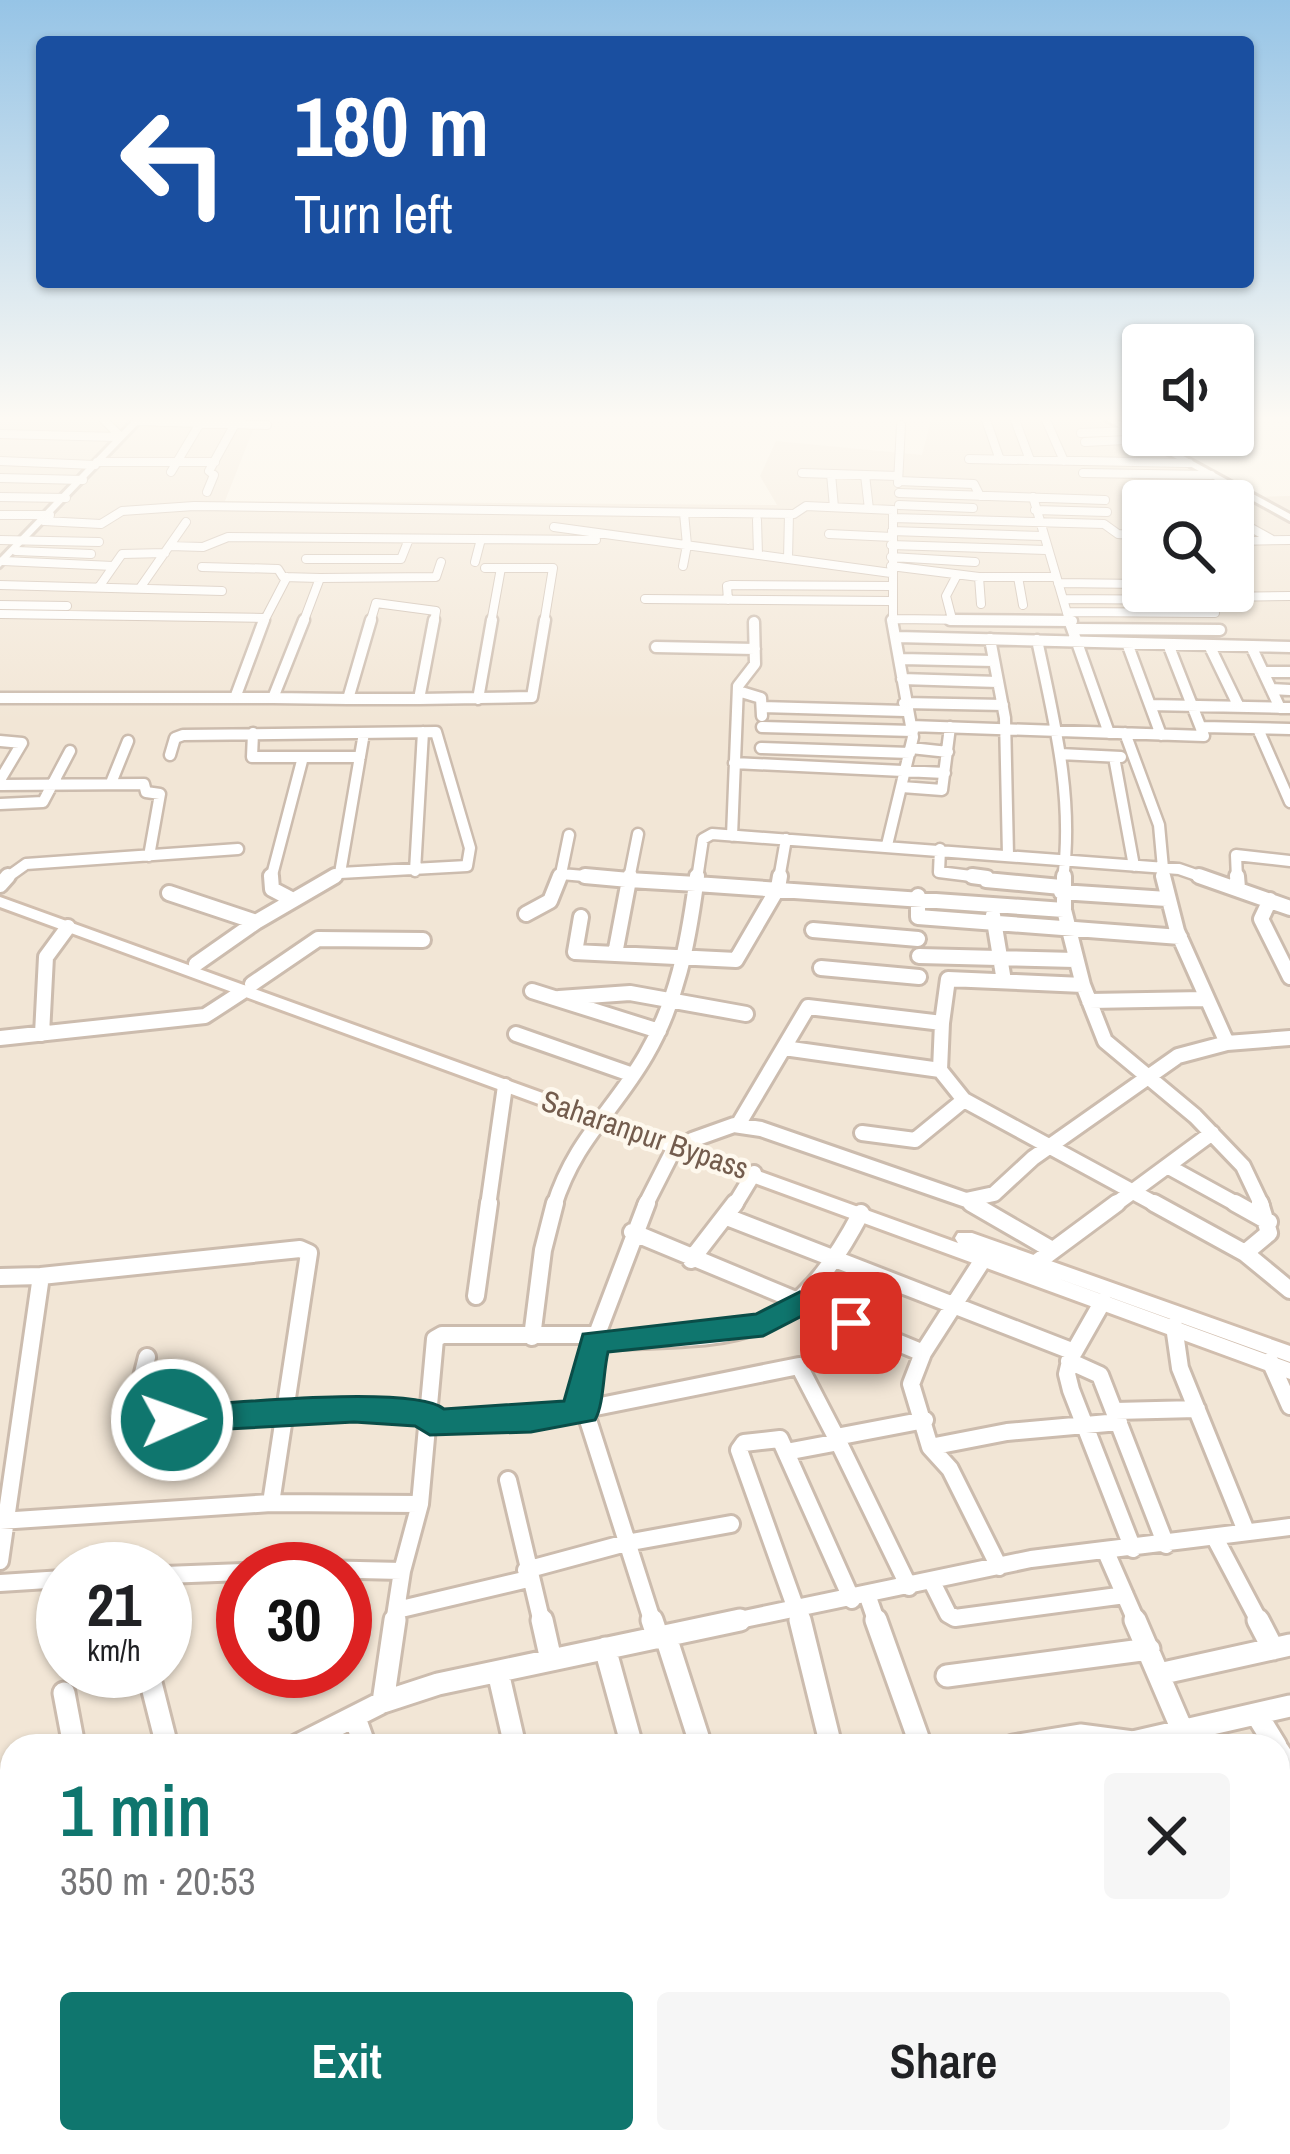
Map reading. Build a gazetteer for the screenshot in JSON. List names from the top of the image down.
{
  "streets": {
    "main road": ["Saharanpur Bypass"]
  },
  "page": {
    "turn": ["180 m", "Turn left"],
    "speed": "21 km/h",
    "limit": "30",
    "heading": ["1 min", "350 m · 20:53"],
    "buttons": ["Exit", "Share"]
  }
}
